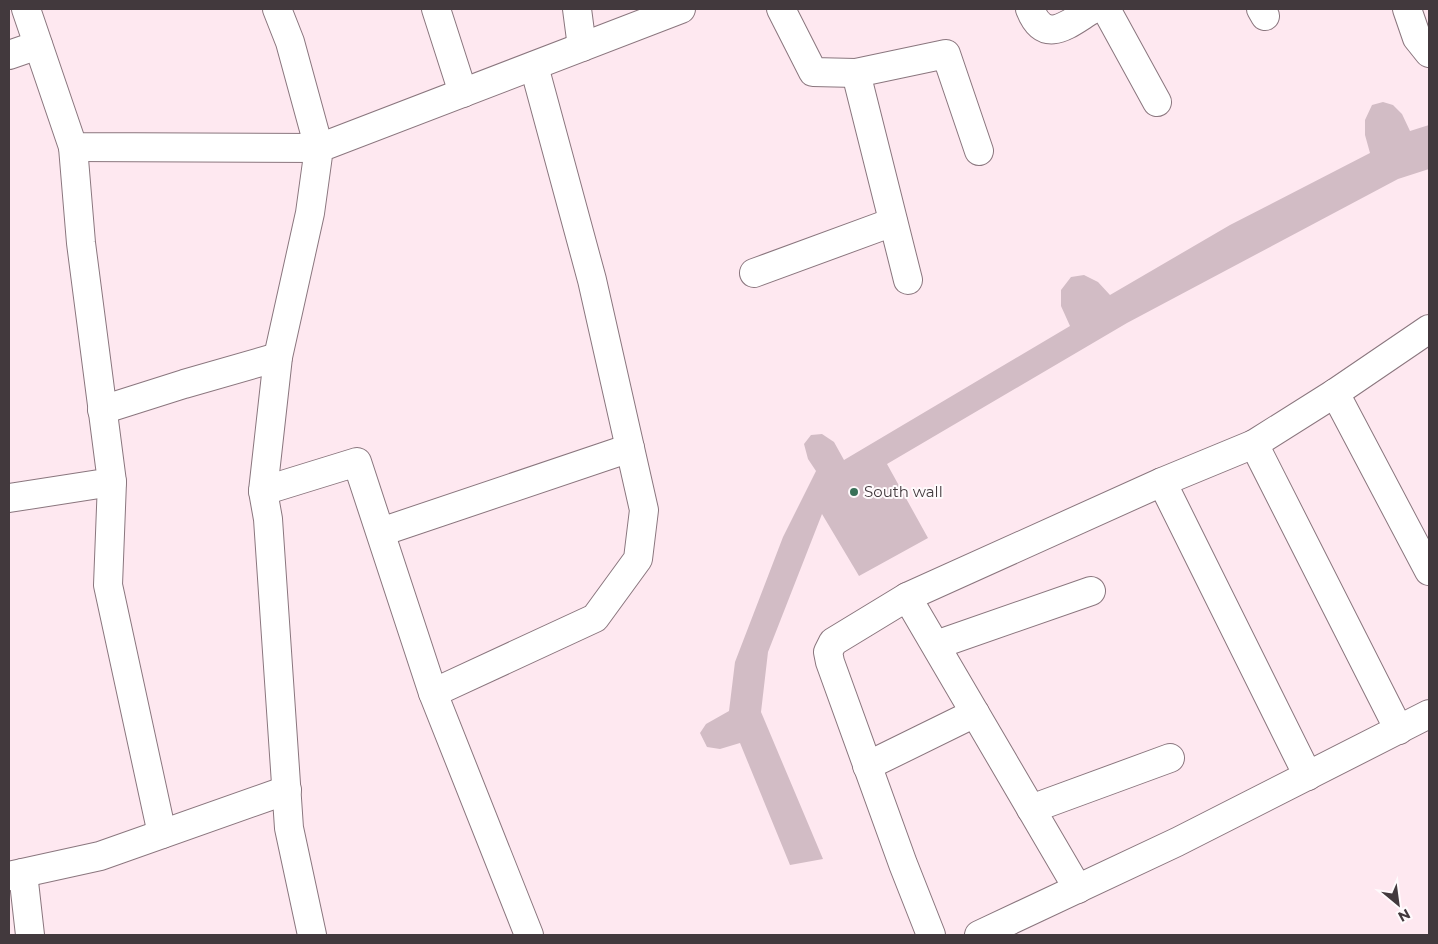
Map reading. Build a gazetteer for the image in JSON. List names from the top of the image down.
{
  "places": ["South wall"],
  "north": "bottom right"
}
